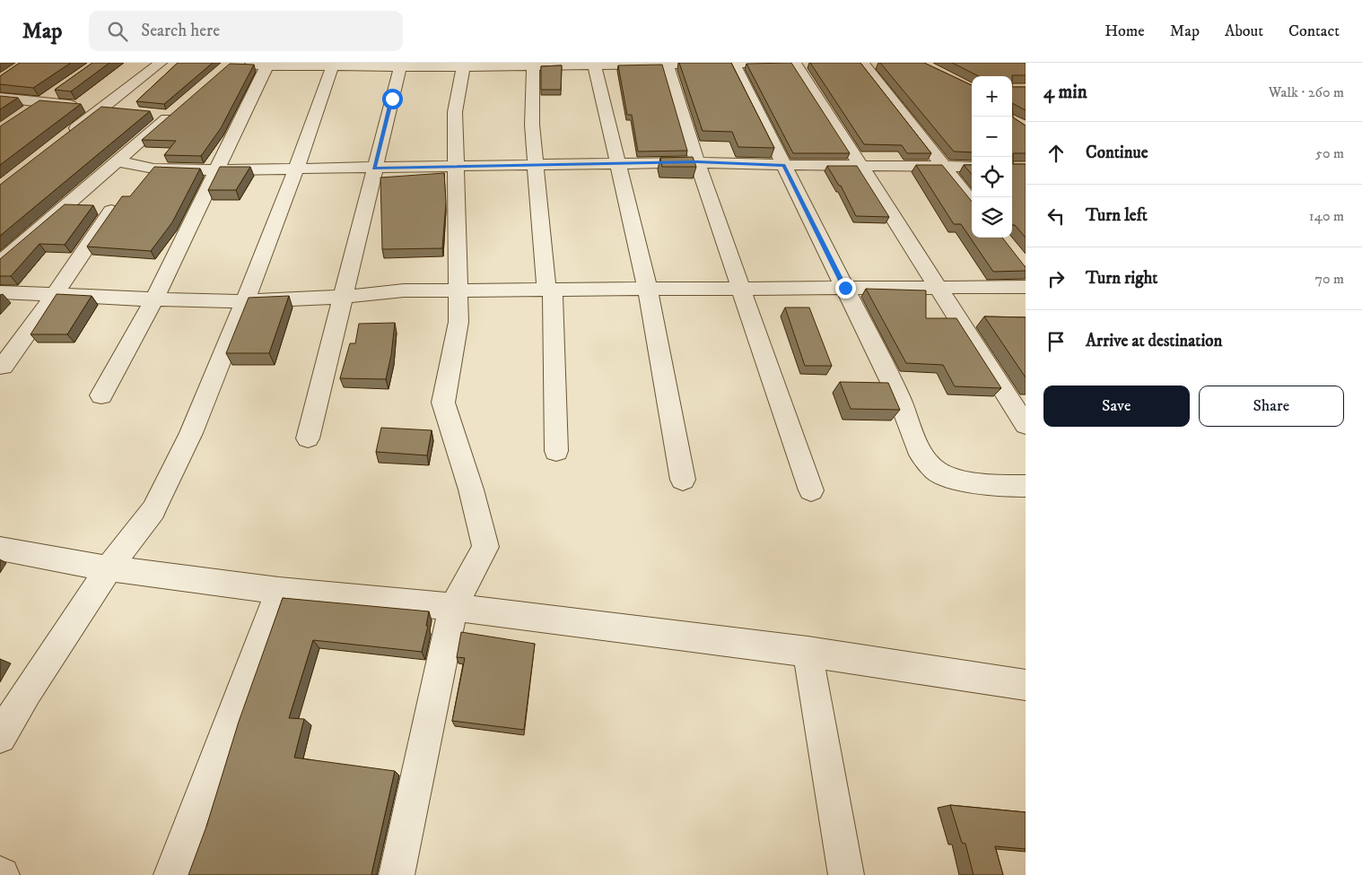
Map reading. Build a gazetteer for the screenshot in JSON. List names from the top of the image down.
{
  "page": {
    "header": "Map",
    "search": "Search here",
    "nav": [
      "Home",
      "Map",
      "About",
      "Contact"
    ],
    "heading": ["4 min", "Walk · 260 m"],
    "map_buttons": ["+", "−"],
    "list": [
      ["Continue", "50 m"],
      ["Turn left", "140 m"],
      ["Turn right", "70 m"],
      "Arrive at destination"
    ],
    "buttons": ["Save", "Share"]
  }
}
